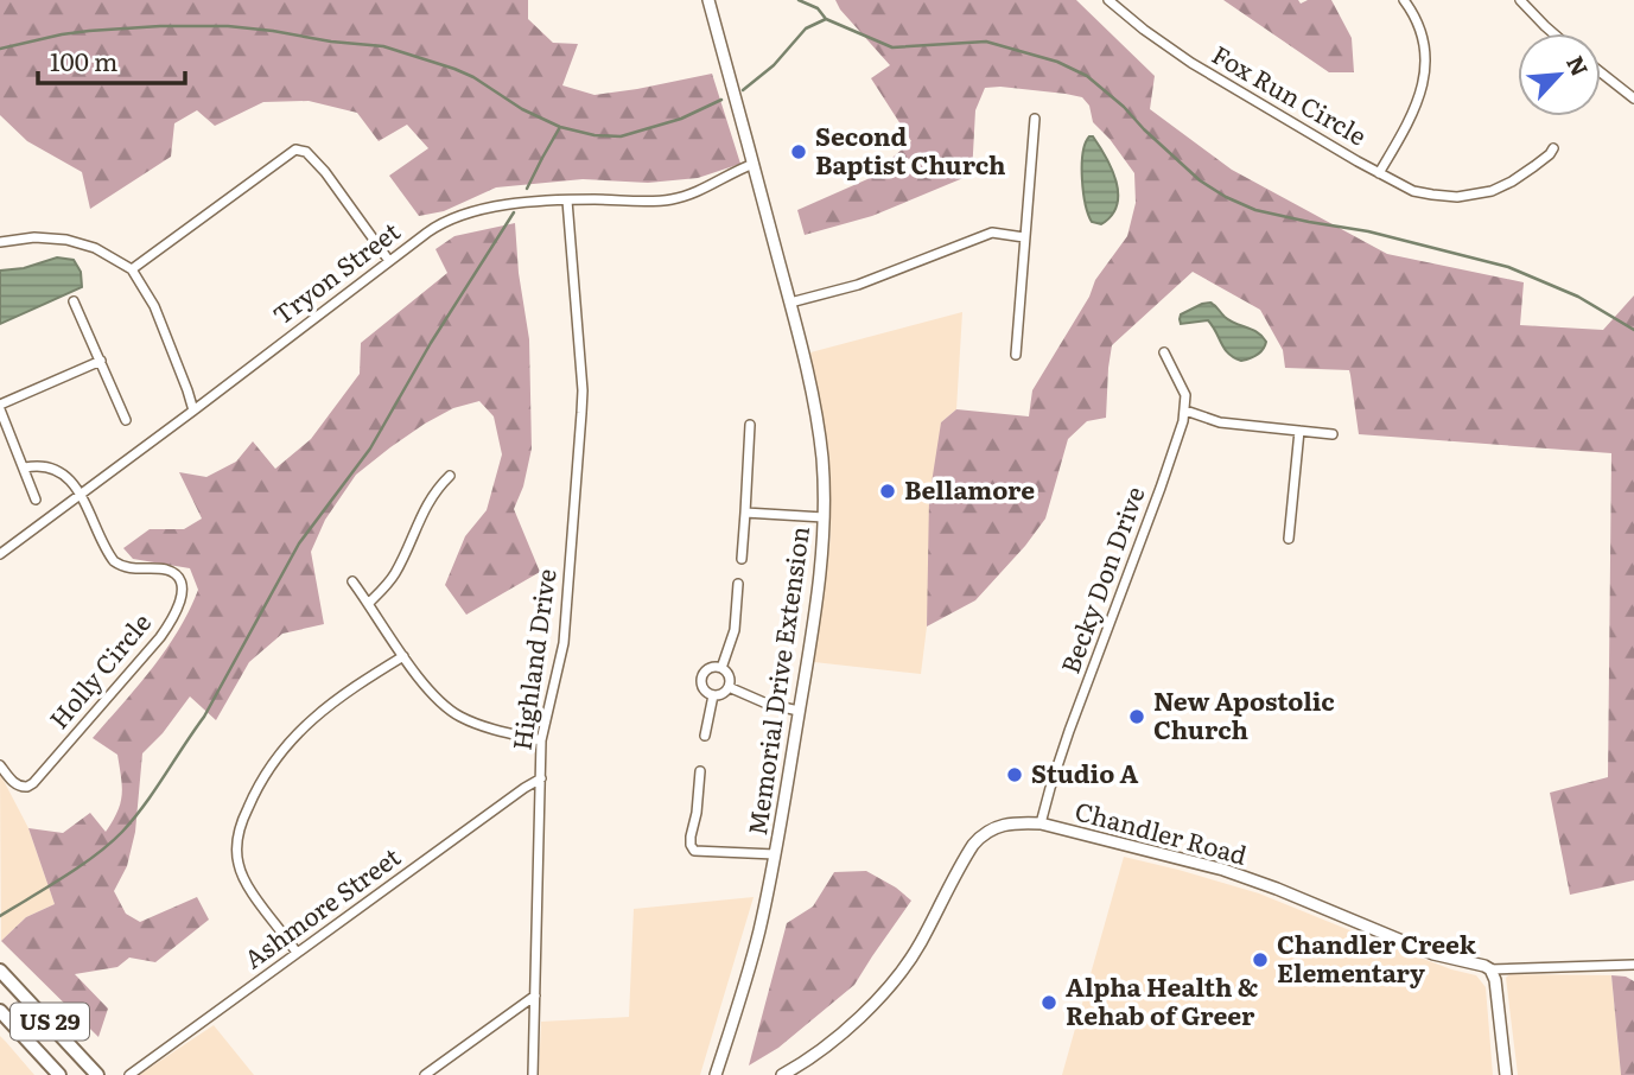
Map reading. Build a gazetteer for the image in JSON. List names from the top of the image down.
{
  "streets": {
    "main road": ["US 29"],
    "street": [
      "Fox Run Circle",
      "Tryon Street",
      "Becky Don Drive",
      "Highland Drive",
      "Holly Circle",
      "Memorial Drive Extension",
      "Chandler Road",
      "Ashmore Street"
    ]
  },
  "crossings": [
    ["Tryon Street", "Highland Drive"],
    ["Tryon Street", "Holly Circle"],
    ["Tryon Street", "Memorial Drive Extension"],
    ["Becky Don Drive", "Chandler Road"],
    ["Highland Drive", "Ashmore Street"]
  ],
  "places": [
    "Second Baptist Church",
    "Bellamore",
    "New Apostolic Church",
    "Studio A",
    "Chandler Creek Elementary",
    "Alpha Health & Rehab of Greer"
  ],
  "scale_bar": "100 m",
  "north": "top right"
}
